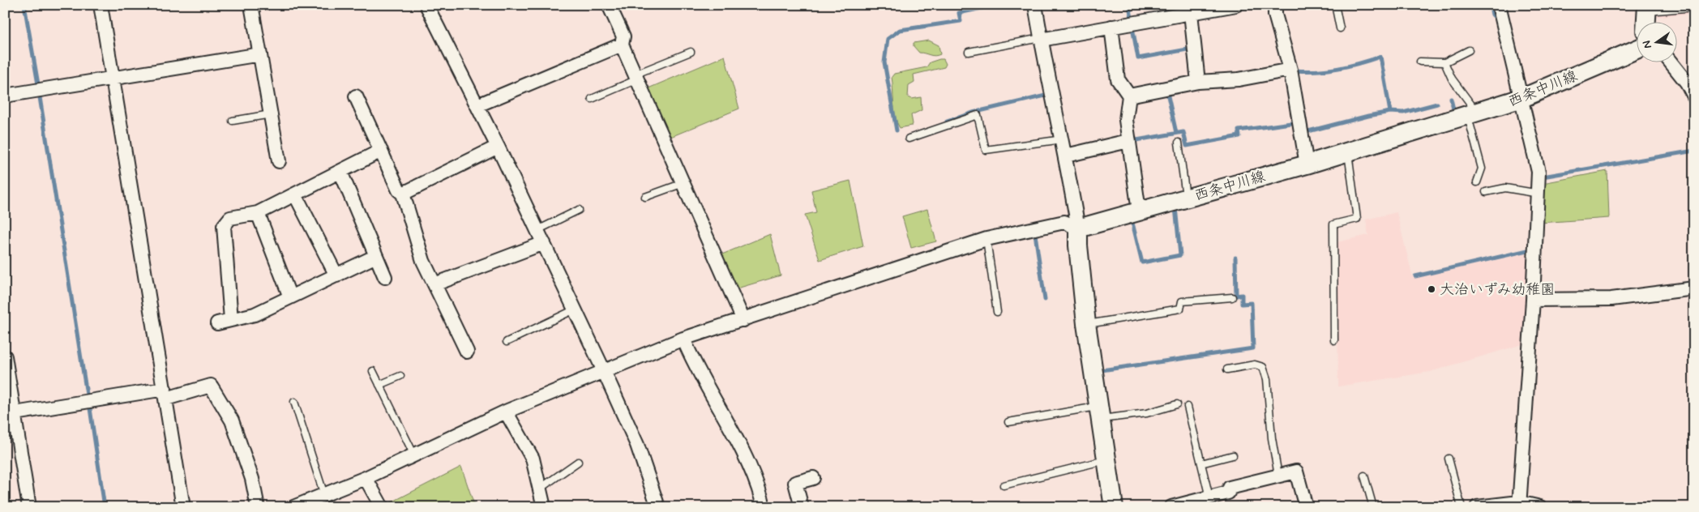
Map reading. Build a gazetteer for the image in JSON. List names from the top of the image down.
{
  "streets": {
    "main road": ["西条中川線"]
  },
  "places": ["大治いずみ幼稚園"],
  "north": "left"
}
